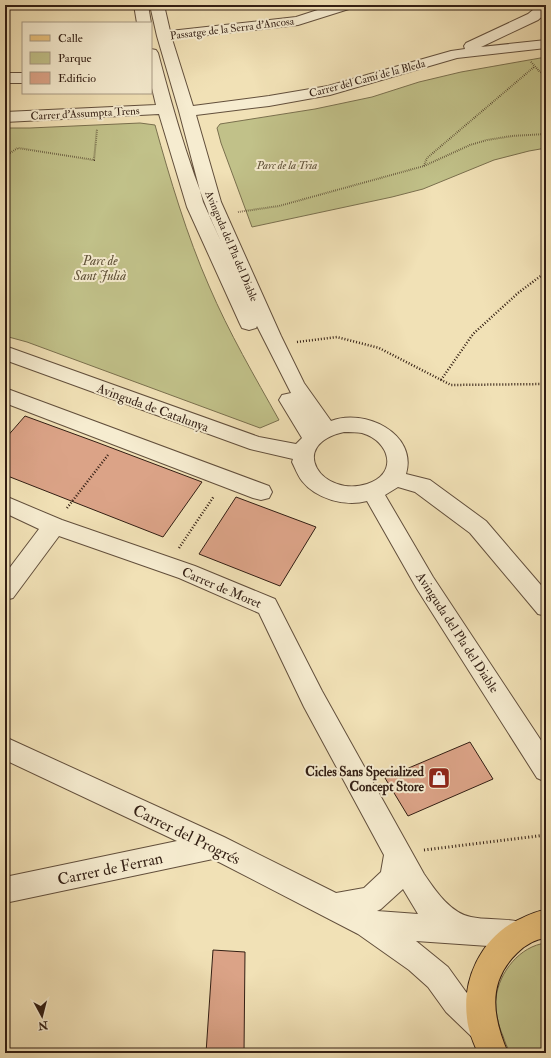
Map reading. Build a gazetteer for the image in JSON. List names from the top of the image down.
{
  "streets": {
    "street": [
      "Passatge de la Serra d'Ancosa",
      "Carrer del Camí de la Bleda",
      "Carrer d'Assumpta Trens",
      "Avinguda del Pla del Diable",
      "Avinguda de Catalunya",
      "Carrer de Moret",
      "Carrer del Progrés",
      "Carrer de Ferran"
    ]
  },
  "crossings": [
    ["Passatge de la Serra d'Ancosa", "Avinguda del Pla del Diable"],
    ["Carrer del Camí de la Bleda", "Avinguda del Pla del Diable"],
    ["Carrer d'Assumpta Trens", "Avinguda del Pla del Diable"],
    ["Avinguda del Pla del Diable", "Avinguda de Catalunya"],
    ["Carrer de Moret", "Carrer del Progrés"],
    ["Carrer del Progrés", "Carrer de Ferran"]
  ],
  "parks": ["Parc de la Tria", "Parc de Sant Julià"],
  "places": {
    "shop": ["Cicles Sans Specialized Concept Store"]
  },
  "legend": ["Calle", "Parque", "Edificio"],
  "north": "bottom"
}
